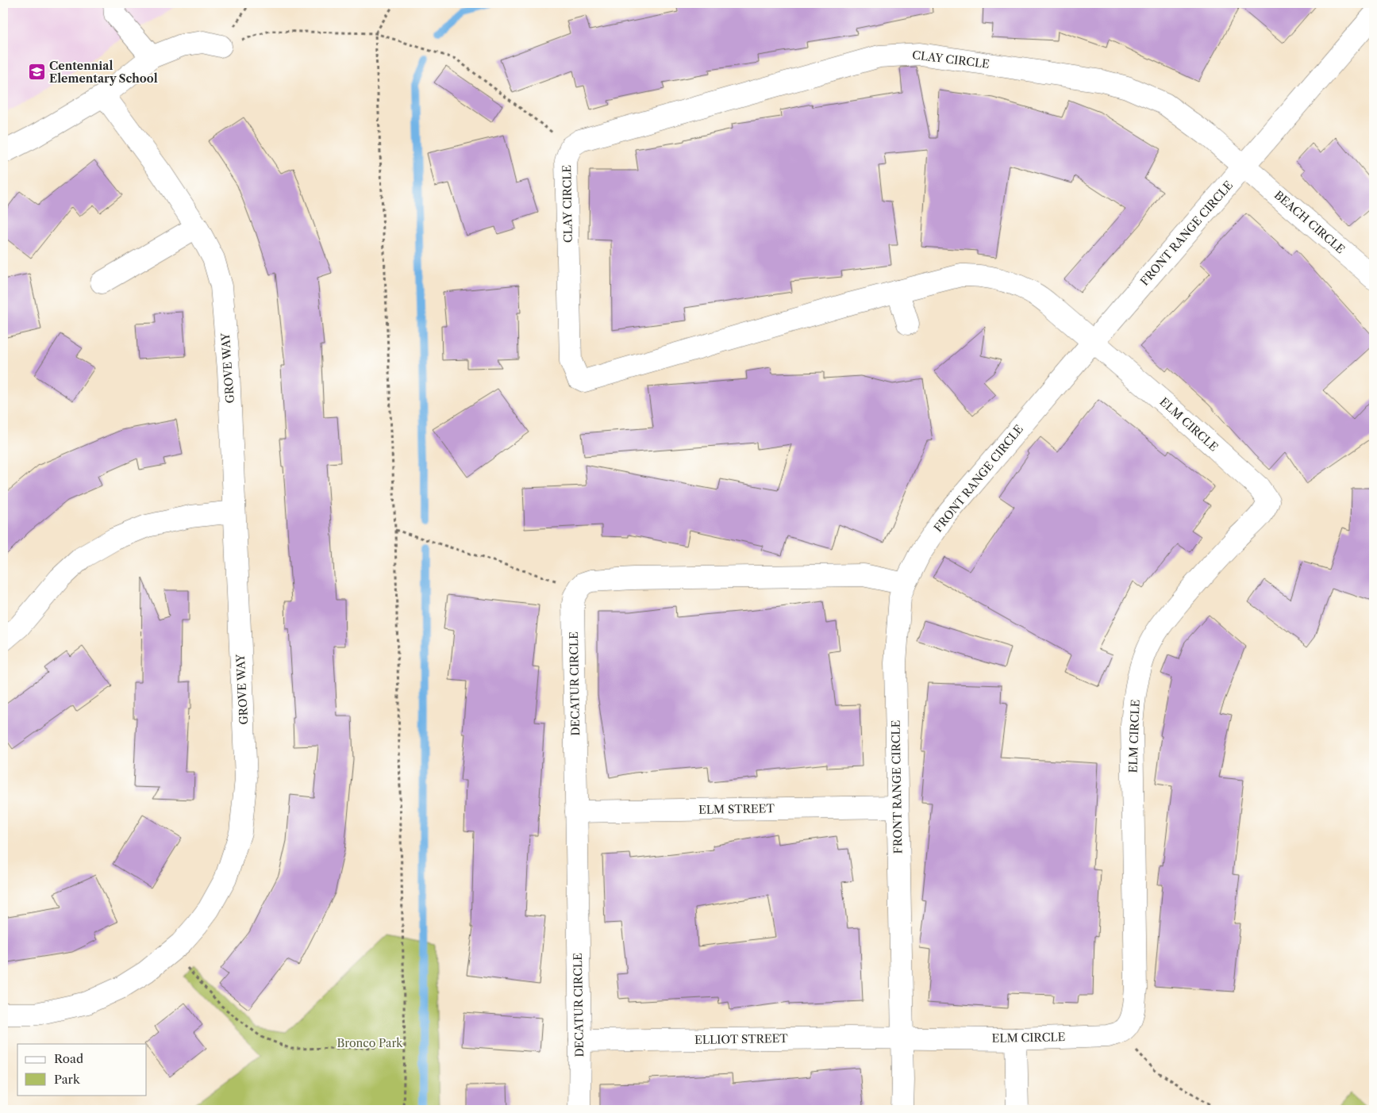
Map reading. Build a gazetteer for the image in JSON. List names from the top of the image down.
{
  "streets": {
    "street": [
      "CLAY CIRCLE",
      "BEACH CIRCLE",
      "FRONT RANGE CIRCLE",
      "GROVE WAY",
      "ELM CIRCLE",
      "DECATUR CIRCLE",
      "ELM STREET",
      "ELLIOT STREET"
    ]
  },
  "crossings": [
    ["CLAY CIRCLE", "BEACH CIRCLE"],
    ["CLAY CIRCLE", "FRONT RANGE CIRCLE"],
    ["CLAY CIRCLE", "ELM CIRCLE"],
    ["BEACH CIRCLE", "FRONT RANGE CIRCLE"],
    ["FRONT RANGE CIRCLE", "ELM CIRCLE"],
    ["FRONT RANGE CIRCLE", "ELM STREET"],
    ["FRONT RANGE CIRCLE", "ELLIOT STREET"],
    ["ELM CIRCLE", "ELLIOT STREET"],
    ["DECATUR CIRCLE", "ELM STREET"],
    ["DECATUR CIRCLE", "ELLIOT STREET"]
  ],
  "parks": ["Bronco Park"],
  "places": {
    "school or university": ["Centennial Elementary School"]
  },
  "legend": ["Road", "Park"]
}
